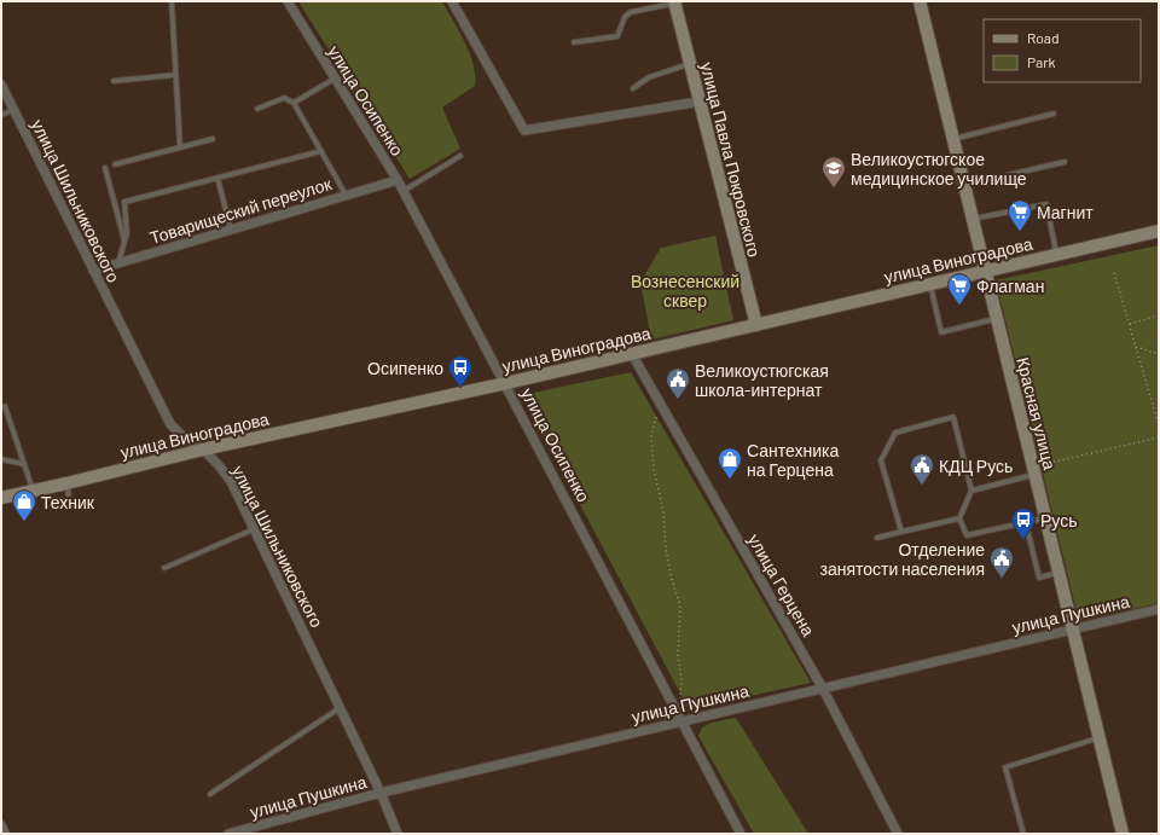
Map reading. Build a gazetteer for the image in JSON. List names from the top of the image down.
{
  "streets": {
    "street": [
      "улица Осипенко",
      "улица Павла Покровского",
      "улица Шильниковского",
      "Товарищеский переулок",
      "улица Виноградова",
      "Красная улица",
      "улица Герцена",
      "улица Пушкина"
    ]
  },
  "crossings": [
    ["улица Осипенко", "Товарищеский переулок"],
    ["улица Осипенко", "улица Виноградова"],
    ["улица Осипенко", "улица Пушкина"],
    ["улица Павла Покровского", "улица Виноградова"],
    ["улица Шильниковского", "Товарищеский переулок"],
    ["улица Шильниковского", "улица Виноградова"],
    ["улица Шильниковского", "улица Пушкина"],
    ["улица Виноградова", "Красная улица"],
    ["улица Виноградова", "улица Герцена"],
    ["Красная улица", "улица Пушкина"],
    ["улица Герцена", "улица Пушкина"]
  ],
  "parks": ["Вознесенский сквер"],
  "places": {
    "school or university": ["Великоустюгское медицинское училище"],
    "supermarket": ["Магнит", "Флагман"],
    "bus stop": ["Осипенко", "Русь"],
    "public building": ["Великоустюгская школа-интернат", "КДЦ Русь", "Отделение занятости населения"],
    "shop": ["Сантехника на Герцена", "Техник"]
  },
  "legend": ["Road", "Park"]
}
